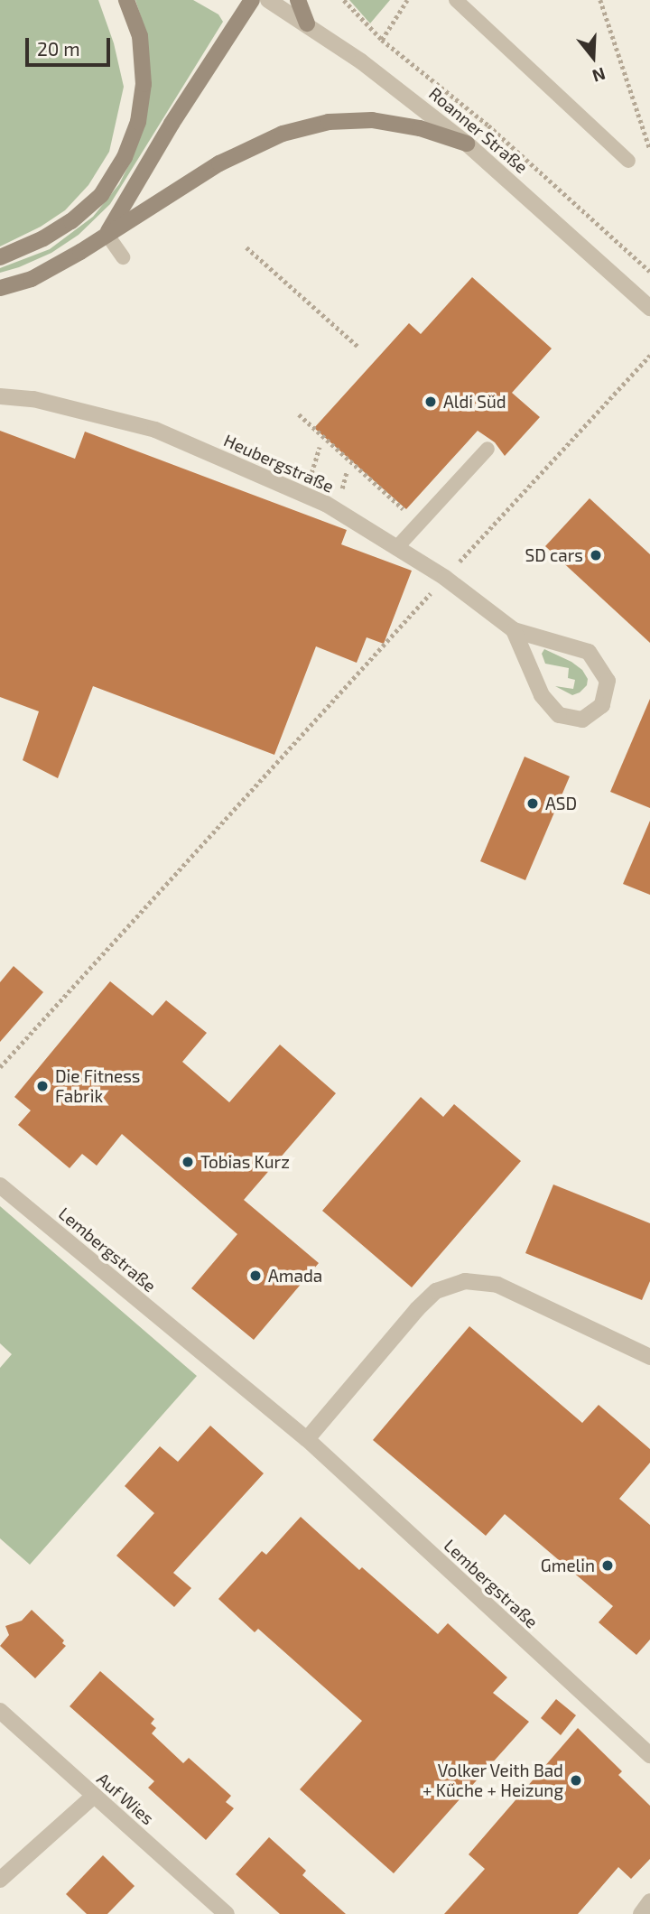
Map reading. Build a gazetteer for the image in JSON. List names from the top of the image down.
{
  "streets": {
    "street": [
      "Roanner Straße",
      "Heubergstraße",
      "Lembergstraße",
      "Auf Wies"
    ]
  },
  "places": [
    "Aldi Süd",
    "SD cars",
    "ASD",
    "Die Fitness Fabrik",
    "Tobias Kurz",
    "Amada",
    "Gmelin",
    "Volker Veith Bad + Küche + Heizung"
  ],
  "scale_bar": "20 m",
  "north": "bottom"
}
